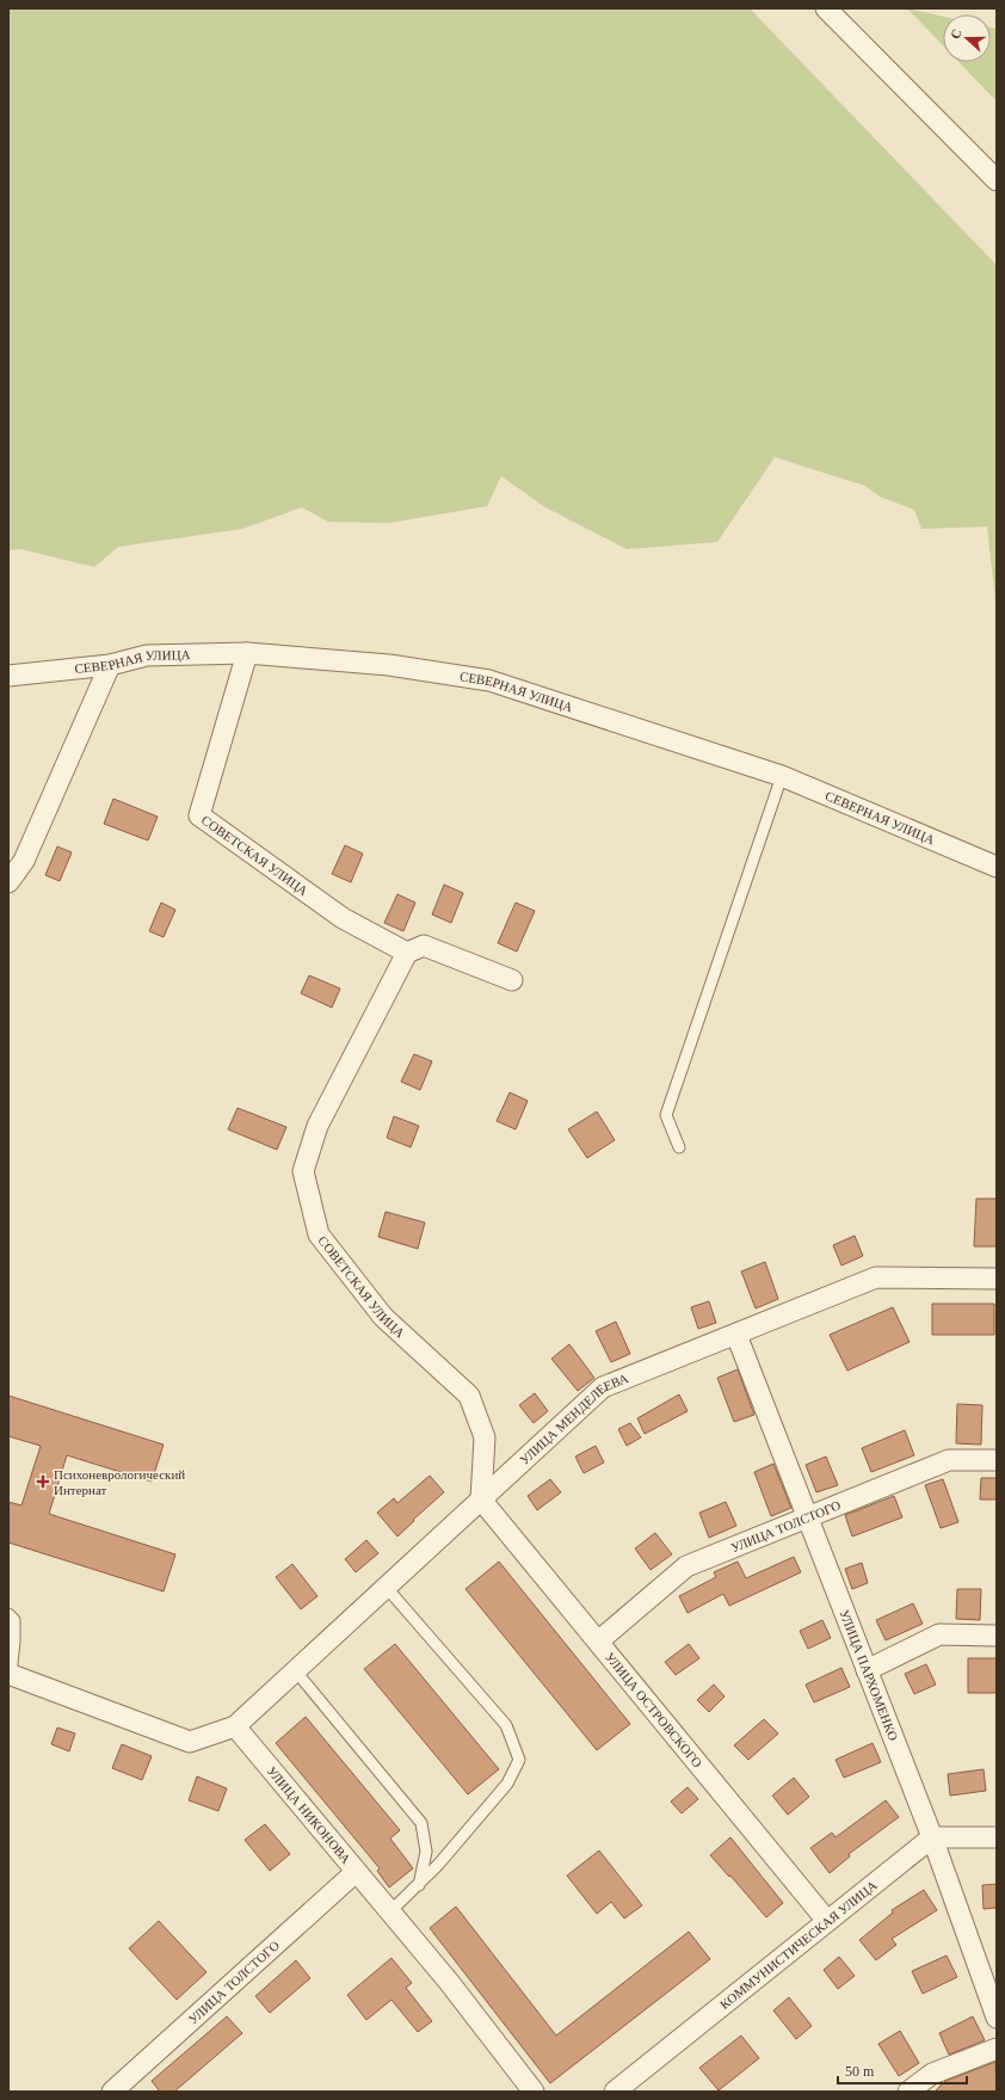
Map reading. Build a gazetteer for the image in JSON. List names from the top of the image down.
{
  "streets": {
    "street": [
      "СЕВЕРНАЯ УЛИЦА",
      "СОВЕТСКАЯ УЛИЦА",
      "УЛИЦА МЕНДЕЛЕЕВА",
      "УЛИЦА ТОЛСТОГО",
      "УЛИЦА ПАРХОМЕНКО",
      "УЛИЦА ОСТРОВСКОГО",
      "УЛИЦА НИКОНОВА",
      "КОММУНИСТИЧЕСКАЯ УЛИЦА"
    ]
  },
  "crossings": [
    ["СЕВЕРНАЯ УЛИЦА", "СОВЕТСКАЯ УЛИЦА"],
    ["СОВЕТСКАЯ УЛИЦА", "УЛИЦА МЕНДЕЛЕЕВА"],
    ["СОВЕТСКАЯ УЛИЦА", "УЛИЦА ОСТРОВСКОГО"],
    ["УЛИЦА МЕНДЕЛЕЕВА", "УЛИЦА ПАРХОМЕНКО"],
    ["УЛИЦА МЕНДЕЛЕЕВА", "УЛИЦА ОСТРОВСКОГО"],
    ["УЛИЦА МЕНДЕЛЕЕВА", "УЛИЦА НИКОНОВА"],
    ["УЛИЦА ТОЛСТОГО", "УЛИЦА ПАРХОМЕНКО"],
    ["УЛИЦА ТОЛСТОГО", "УЛИЦА ОСТРОВСКОГО"],
    ["УЛИЦА ТОЛСТОГО", "УЛИЦА НИКОНОВА"],
    ["УЛИЦА ПАРХОМЕНКО", "КОММУНИСТИЧЕСКАЯ УЛИЦА"],
    ["УЛИЦА ОСТРОВСКОГО", "КОММУНИСТИЧЕСКАЯ УЛИЦА"]
  ],
  "places": {
    "health": ["Психоневрологический Интернат"]
  },
  "scale_bar": "50 m",
  "north": "left"
}
